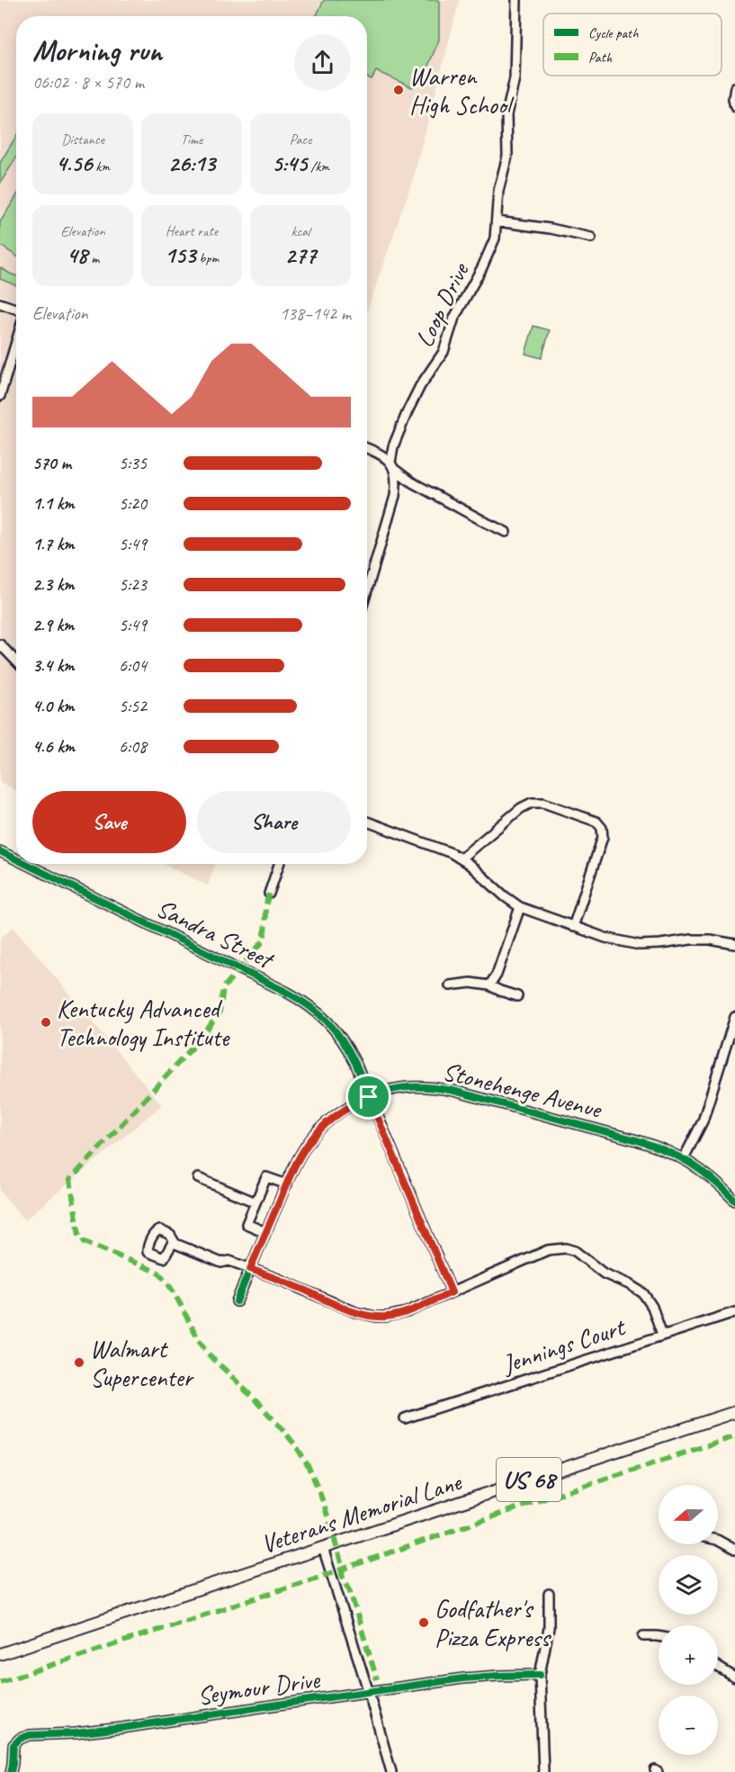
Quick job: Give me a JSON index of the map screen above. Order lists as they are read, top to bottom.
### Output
{
  "streets": {
    "main road": ["US 68", "Veterans Memorial Lane"],
    "street": [
      "Loop Drive",
      "Sandra Street",
      "Stonehenge Avenue",
      "Jennings Court",
      "Seymour Drive"
    ]
  },
  "crossings": [
    ["Sandra Street", "Stonehenge Avenue"]
  ],
  "places": [
    "Warren High School",
    "Kentucky Advanced Technology Institute",
    "Walmart Supercenter",
    "Godfather's Pizza Express"
  ],
  "legend": ["Cycle path", "Path"],
  "north": "left",
  "page": {
    "heading": ["Morning run", "06:02 · 8 × 570 m"],
    "stats": [
      ["Distance", "4.56 km"],
      ["Time", "26:13"],
      ["Pace", "5:45 /km"],
      ["Elevation", "48 m"],
      ["Heart rate", "153 bpm"],
      ["kcal", "277"]
    ],
    "chart": ["Elevation", "138–142 m"],
    "list": [
      {
        "name": "570 m",
        "note": "5:35"
      },
      {
        "name": "1.1 km",
        "note": "5:20"
      },
      {
        "name": "1.7 km",
        "note": "5:49"
      },
      {
        "name": "2.3 km",
        "note": "5:23"
      },
      {
        "name": "2.9 km",
        "note": "5:49"
      },
      {
        "name": "3.4 km",
        "note": "6:04"
      },
      {
        "name": "4.0 km",
        "note": "5:52"
      },
      {
        "name": "4.6 km",
        "note": "6:08"
      }
    ],
    "buttons": ["Save", "Share"],
    "map_buttons": ["+", "−"]
  }
}
